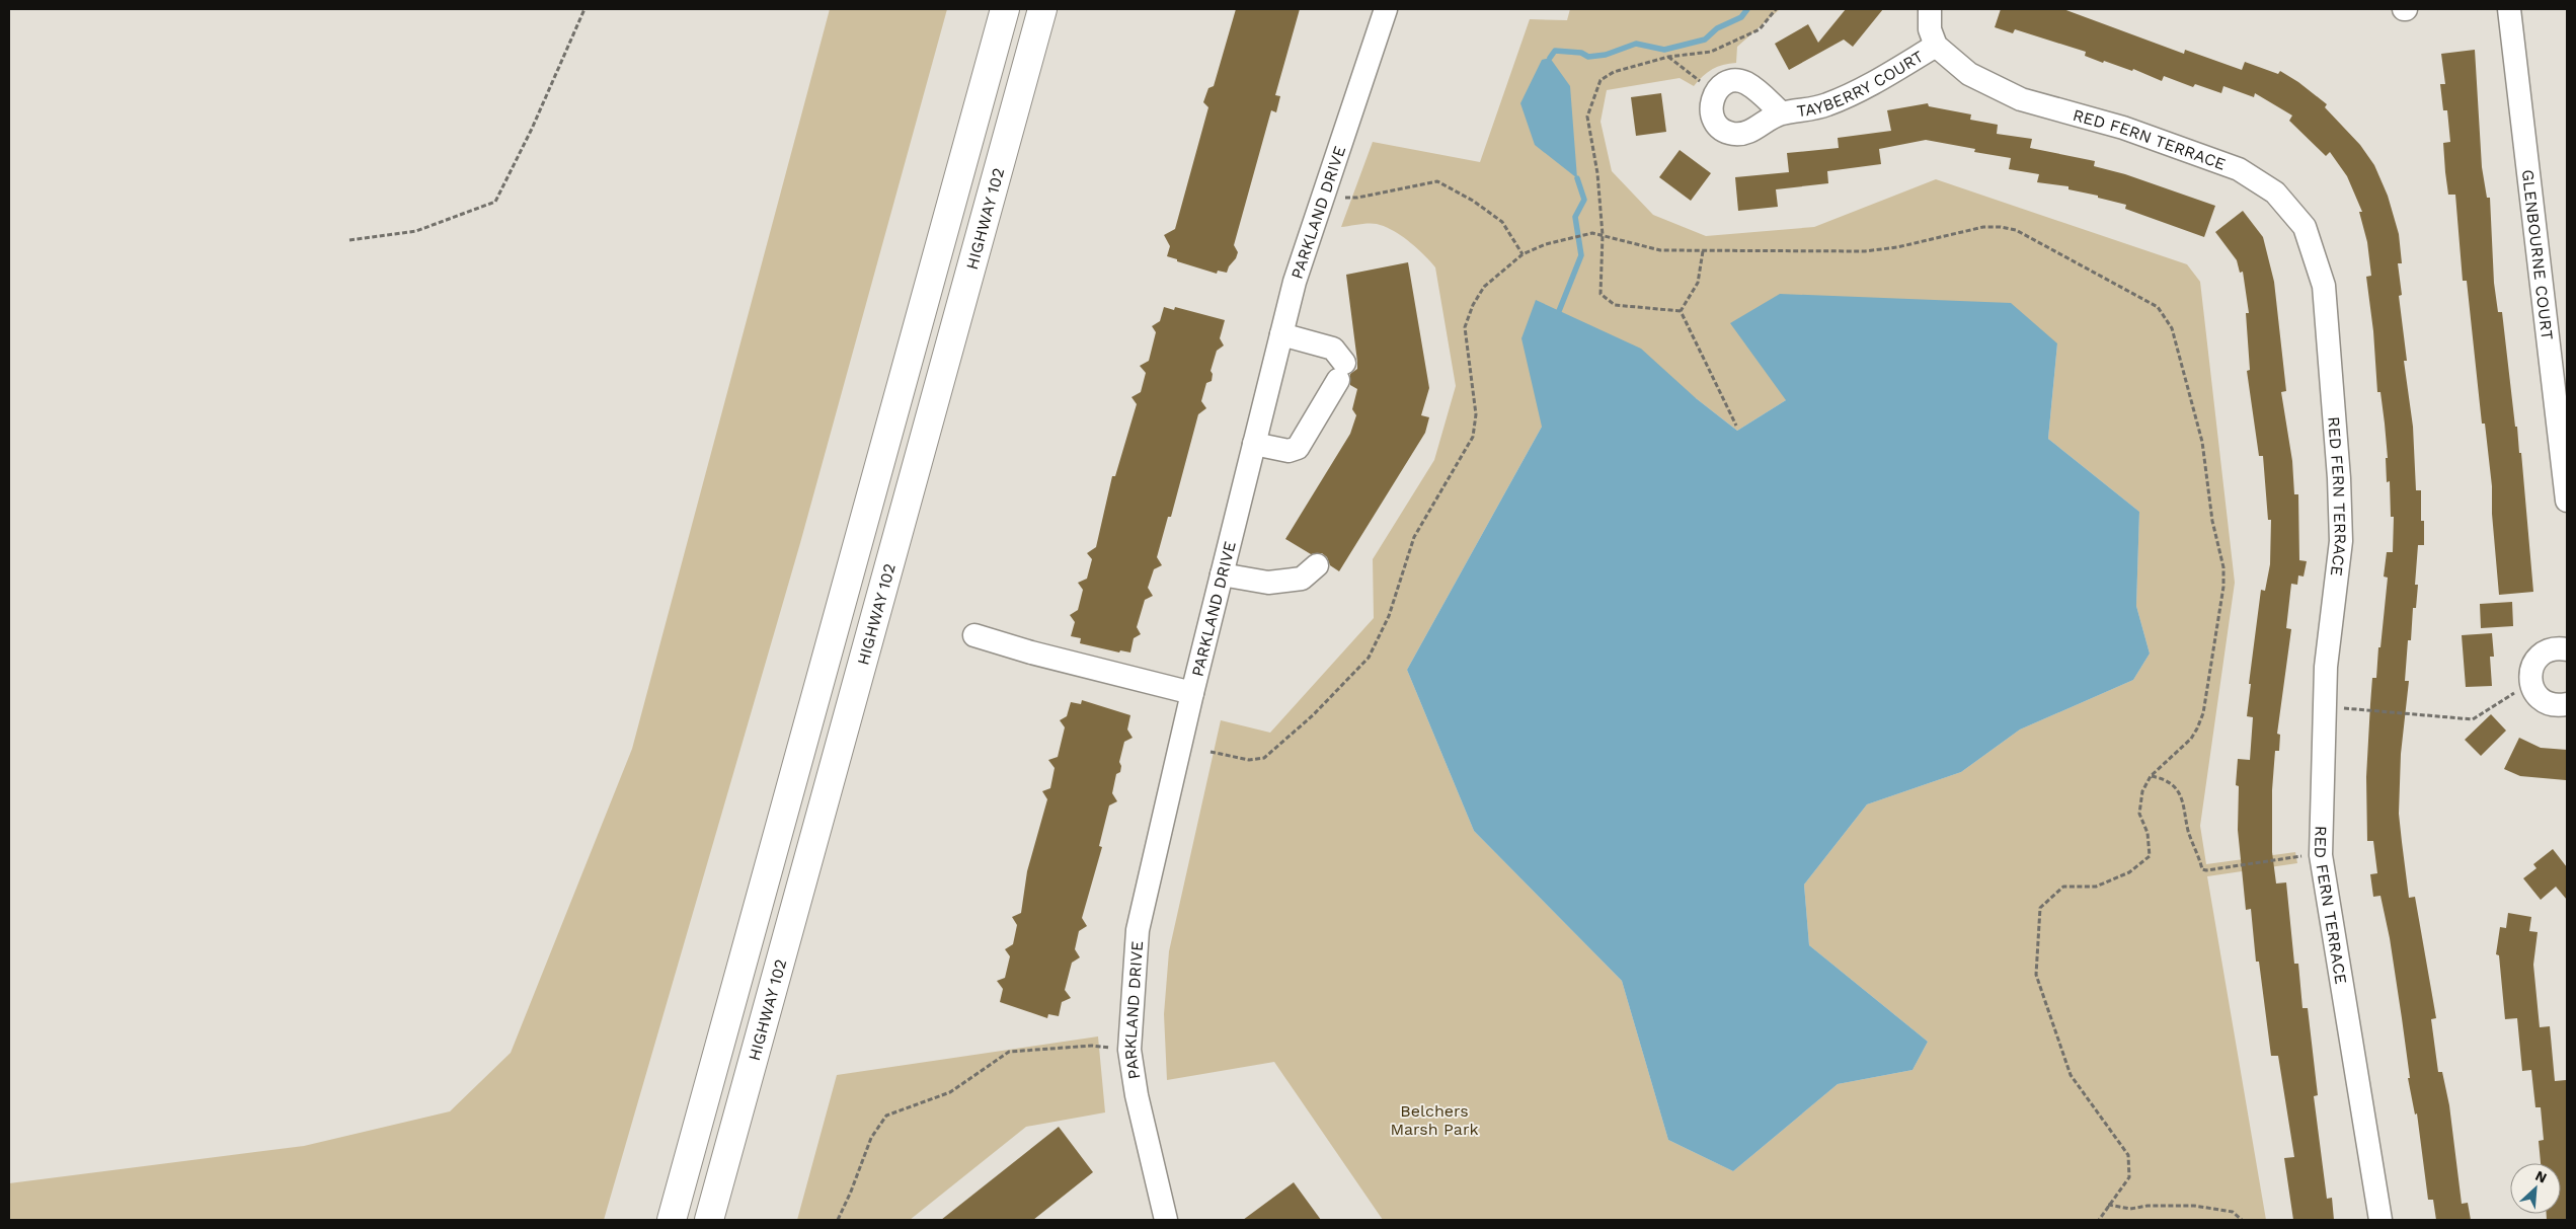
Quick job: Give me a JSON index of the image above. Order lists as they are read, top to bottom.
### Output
{
  "streets": {
    "highway": ["HIGHWAY 102"],
    "street": [
      "TAYBERRY COURT",
      "RED FERN TERRACE",
      "PARKLAND DRIVE",
      "GLENBOURNE COURT"
    ]
  },
  "crossings": [
    ["TAYBERRY COURT", "RED FERN TERRACE"]
  ],
  "parks": ["Belchers Marsh Park"],
  "north": "top right"
}
